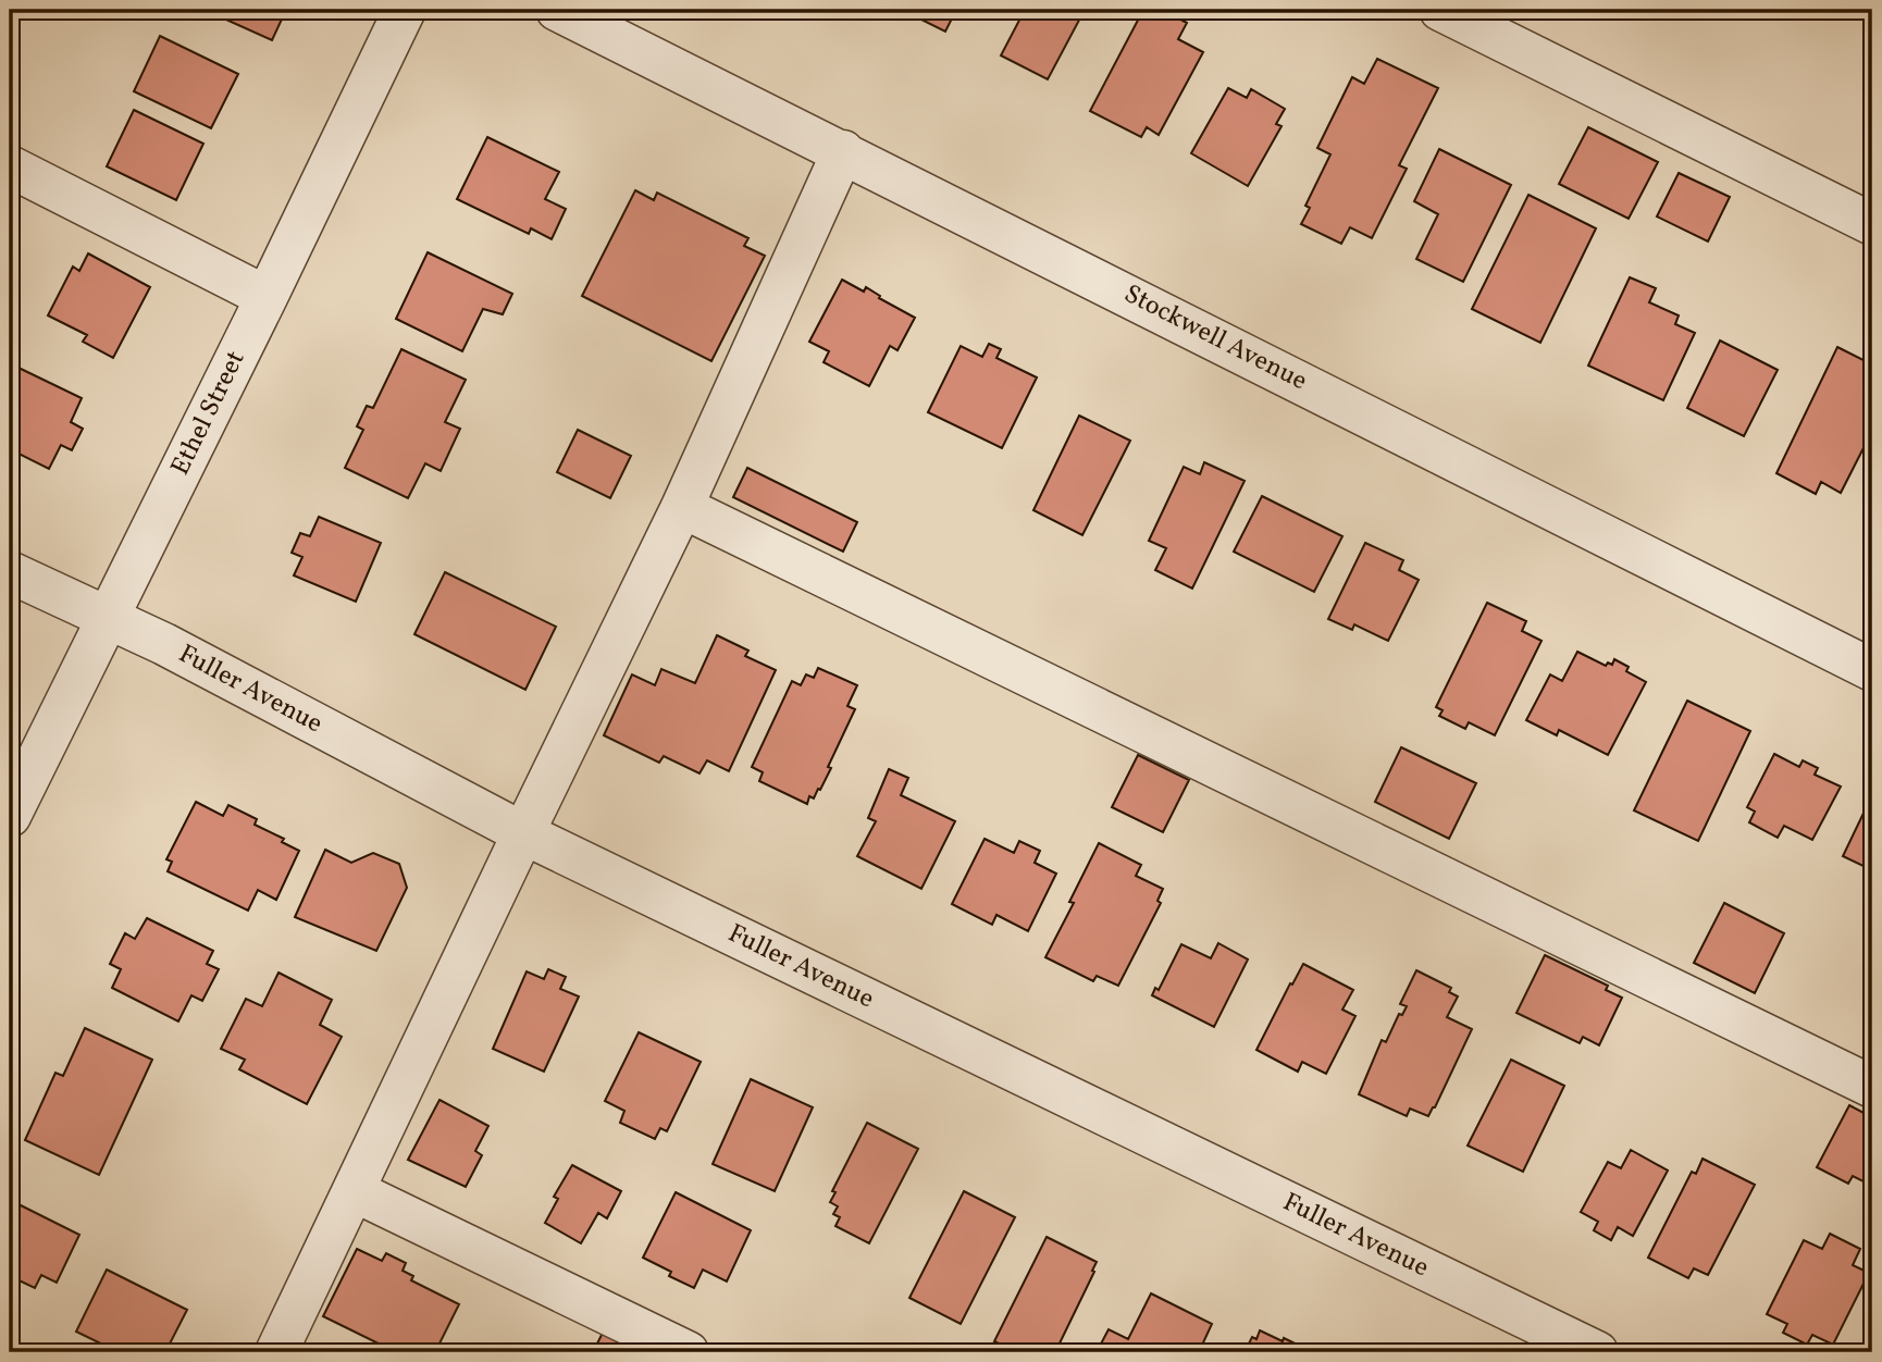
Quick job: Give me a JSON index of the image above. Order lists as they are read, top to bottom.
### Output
{
  "streets": {
    "street": ["Stockwell Avenue", "Ethel Street", "Fuller Avenue"]
  },
  "crossings": [
    ["Ethel Street", "Fuller Avenue"]
  ]
}
